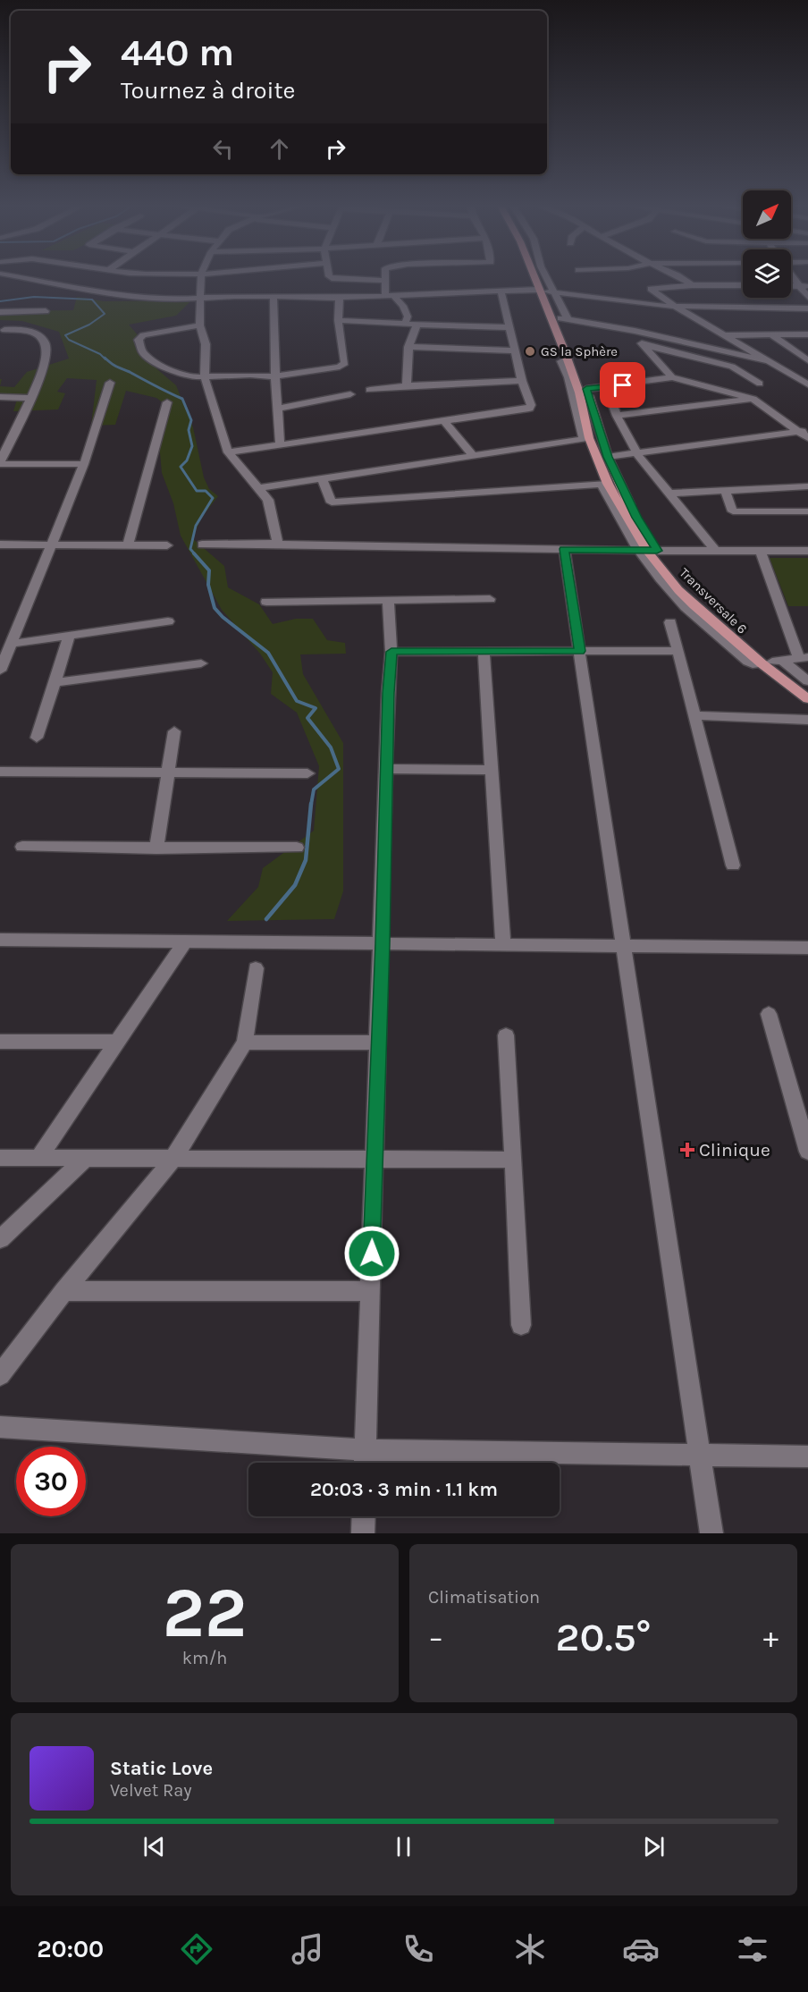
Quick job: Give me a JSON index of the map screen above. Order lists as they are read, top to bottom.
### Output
{
  "streets": {
    "main road": ["Transversale 6"]
  },
  "places": {
    "other": ["GS la Sphère"],
    "health": ["Clinique"]
  },
  "north": "top right",
  "page": {
    "turn": ["440 m", "Tournez à droite"],
    "limit": "30",
    "trip": "20:03 · 3 min · 1.1 km",
    "tile": [
      ["22", "km/h"],
      "Climatisation"
    ],
    "heat": ["−", "20.5°", "+"],
    "song": ["Static Love", "Velvet Ray"],
    "tabs": "20:00"
  }
}
